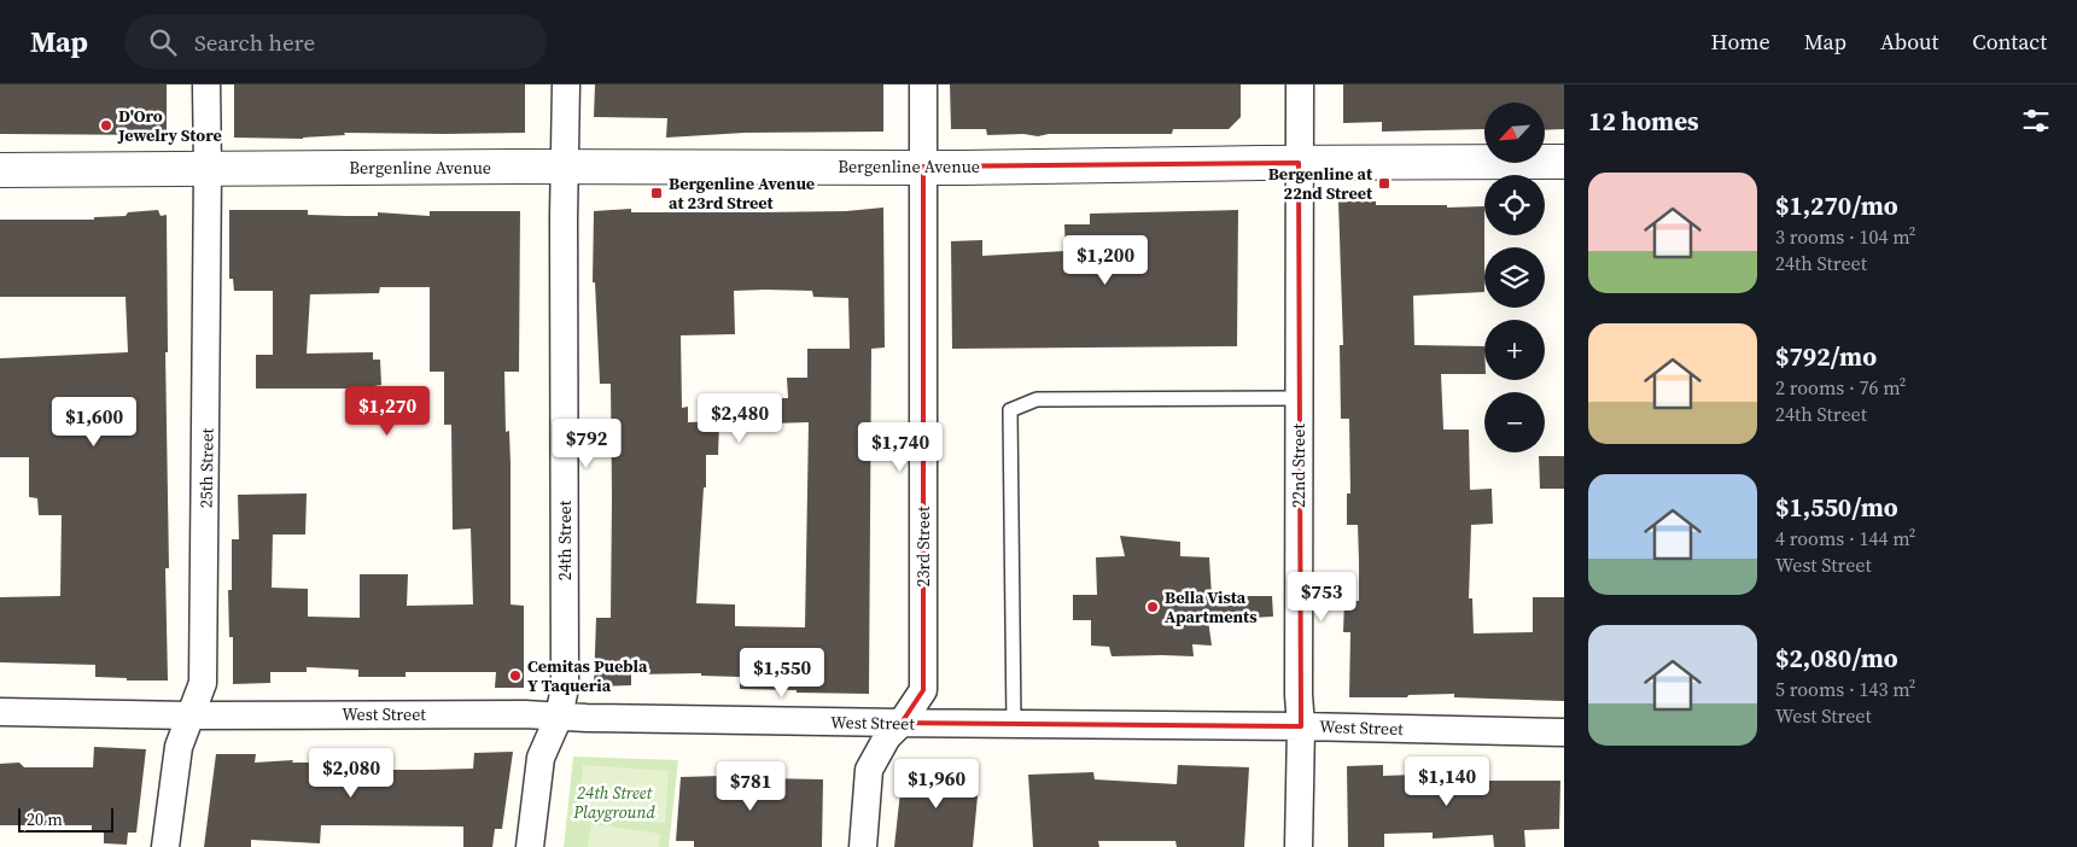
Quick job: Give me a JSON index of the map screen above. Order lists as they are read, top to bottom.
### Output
{
  "streets": {
    "street": [
      "Bergenline Avenue",
      "22nd Street",
      "25th Street",
      "24th Street",
      "23rd Street",
      "West Street"
    ]
  },
  "crossings": [
    ["Bergenline Avenue", "22nd Street"],
    ["Bergenline Avenue", "25th Street"],
    ["Bergenline Avenue", "24th Street"],
    ["Bergenline Avenue", "23rd Street"],
    ["22nd Street", "West Street"],
    ["25th Street", "West Street"],
    ["24th Street", "West Street"],
    ["23rd Street", "West Street"]
  ],
  "parks": ["24th Street Playground"],
  "places": {
    "other": ["D'Oro Jewelry Store", "Bella Vista Apartments", "Cemitas Puebla Y Taqueria"],
    "transit": ["Bergenline at 22nd Street", "Bergenline Avenue at 23rd Street"]
  },
  "scale_bar": "20 m",
  "north": "bottom left",
  "page": {
    "header": "Map",
    "search": "Search here",
    "nav": [
      "Home",
      "Map",
      "About",
      "Contact"
    ],
    "heading": "12 homes",
    "map_buttons": ["+", "−"],
    "list": [
      {
        "name": "$1,270/mo",
        "note": "3 rooms · 104 m² · 24th Street"
      },
      {
        "name": "$792/mo",
        "note": "2 rooms · 76 m² · 24th Street"
      },
      {
        "name": "$1,550/mo",
        "note": "4 rooms · 144 m² · West Street"
      },
      {
        "name": "$2,080/mo",
        "note": "5 rooms · 143 m² · West Street"
      }
    ],
    "price": [
      "$1,200",
      "$1,270",
      "$2,480",
      "$1,600",
      "$792",
      "$1,740",
      "$753",
      "$1,550",
      "$2,080",
      "$1,140",
      "$1,960",
      "$781"
    ],
    "scale": "20 m"
  }
}
